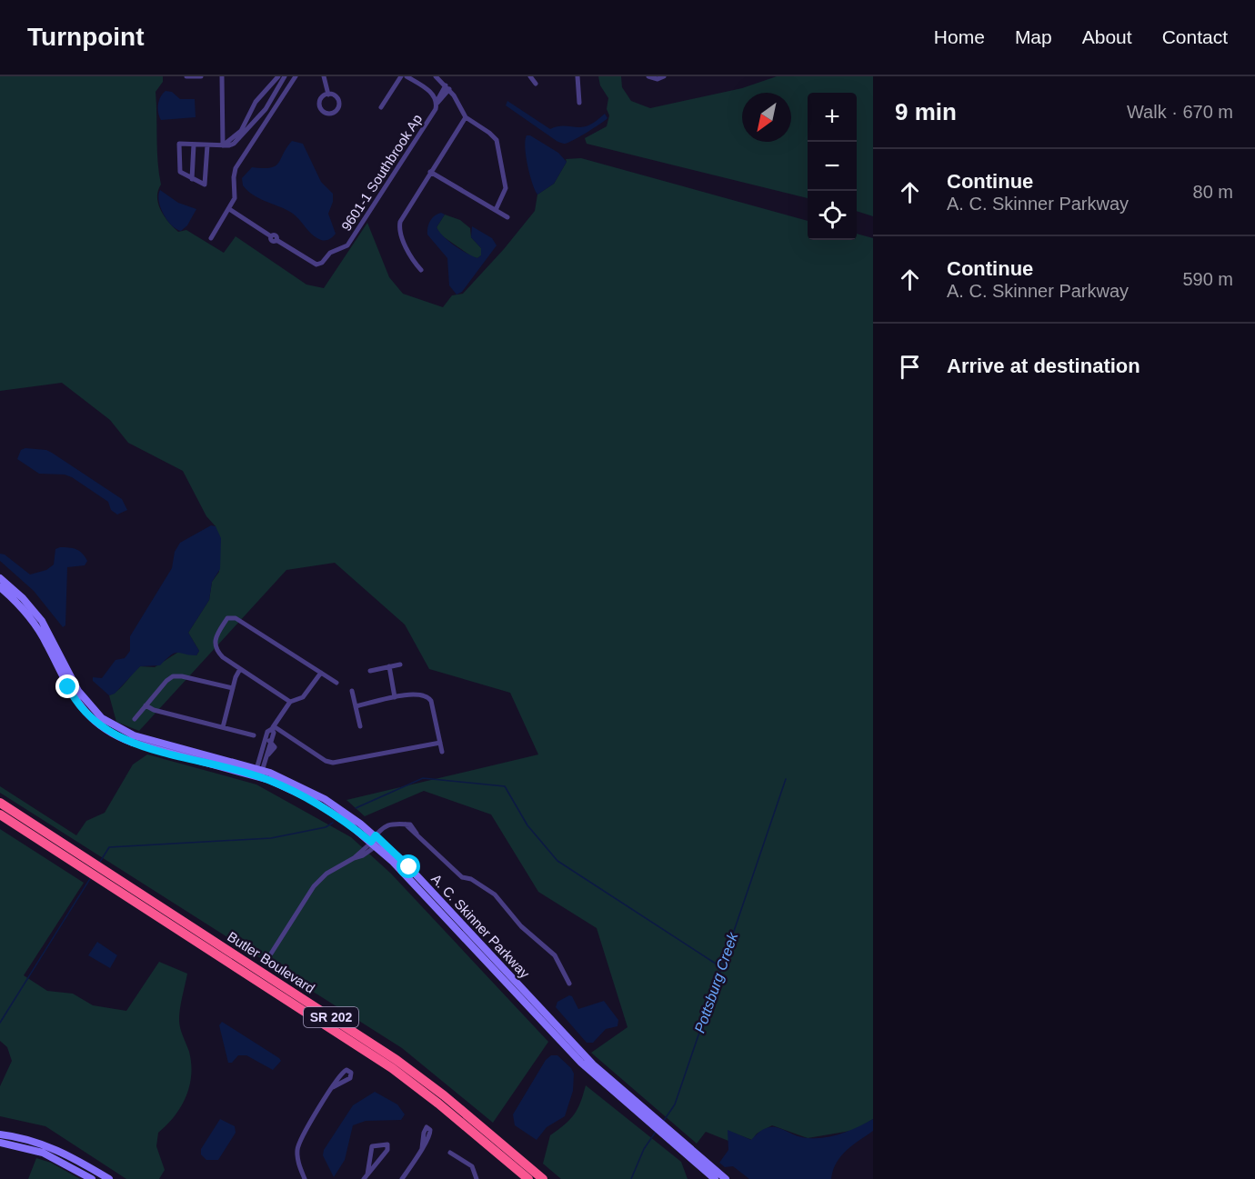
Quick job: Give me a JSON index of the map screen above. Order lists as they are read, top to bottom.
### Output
{
  "streets": {
    "highway": ["Butler Boulevard", "SR 202"],
    "main road": ["A. C. Skinner Parkway"],
    "street": ["9601-1 Southbrook Ap"]
  },
  "water": ["Pottsburg Creek"],
  "north": "bottom left",
  "page": {
    "header": "Turnpoint",
    "nav": [
      "Home",
      "Map",
      "About",
      "Contact"
    ],
    "heading": ["9 min", "Walk · 670 m"],
    "map_buttons": ["+", "−"],
    "list": [
      ["Continue", "A. C. Skinner Parkway", "80 m"],
      ["Continue", "A. C. Skinner Parkway", "590 m"],
      "Arrive at destination"
    ]
  }
}
